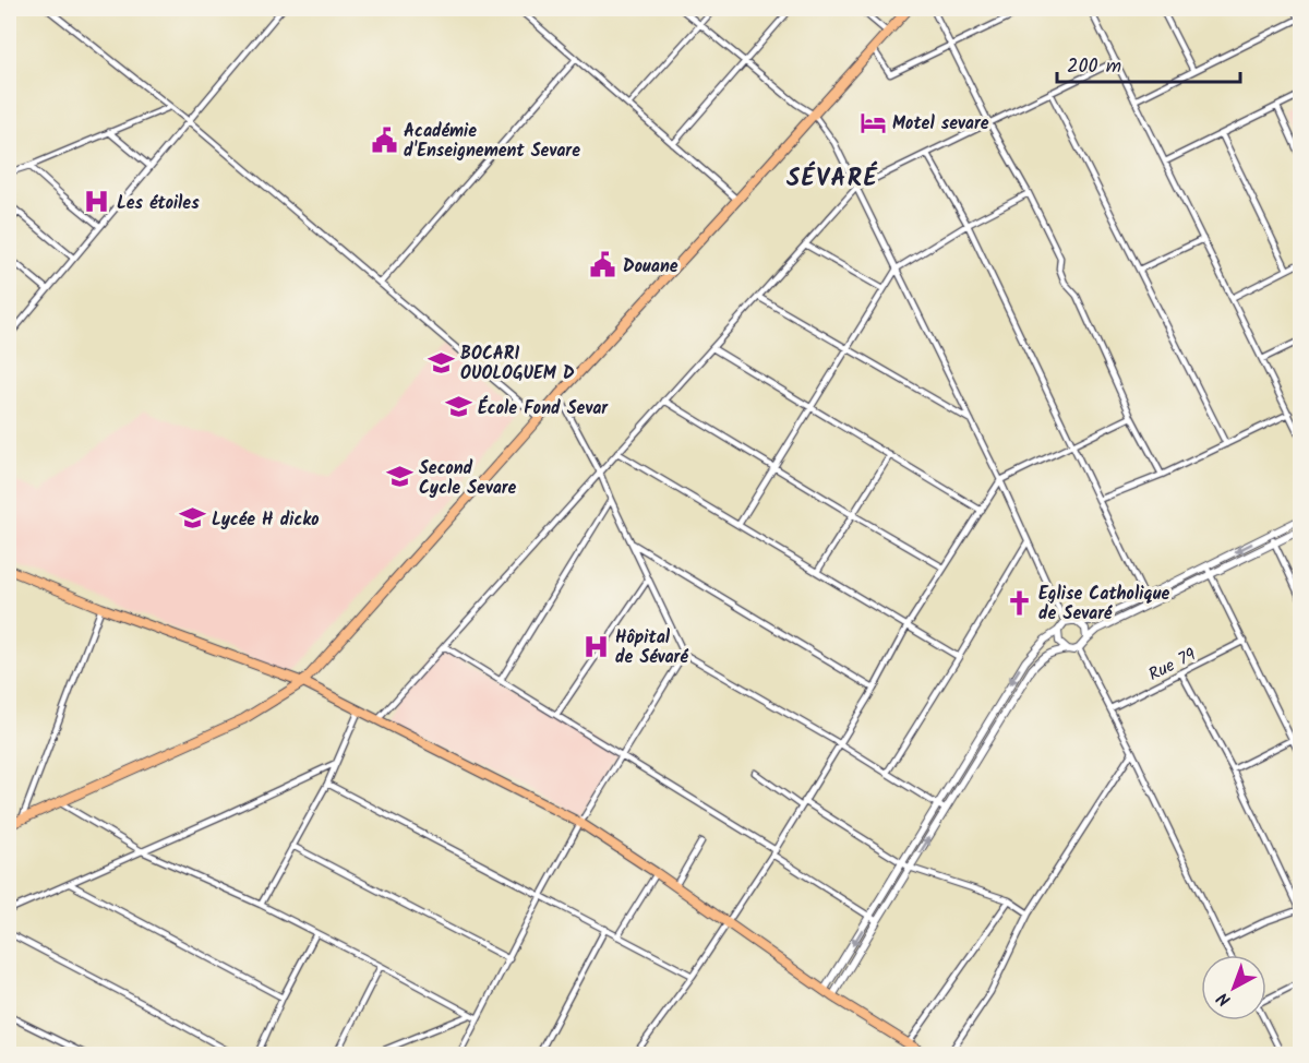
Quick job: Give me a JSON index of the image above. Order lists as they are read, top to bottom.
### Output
{
  "streets": {
    "street": ["Rue 79"]
  },
  "districts": ["SÉVARÉ"],
  "places": {
    "hotel": ["Motel sevare"],
    "public building": ["Académie d'Enseignement Sevare", "Douane"],
    "hospital": ["Les étoiles", "Hôpital de Sévaré"],
    "school or university": [
      "BOCARI OUOLOGUEM D",
      "École Fond Sevar",
      "Second Cycle Sevare",
      "Lycée H dicko"
    ],
    "church": ["Eglise Catholique de Sevaré"]
  },
  "scale_bar": "200 m",
  "north": "bottom left"
}
